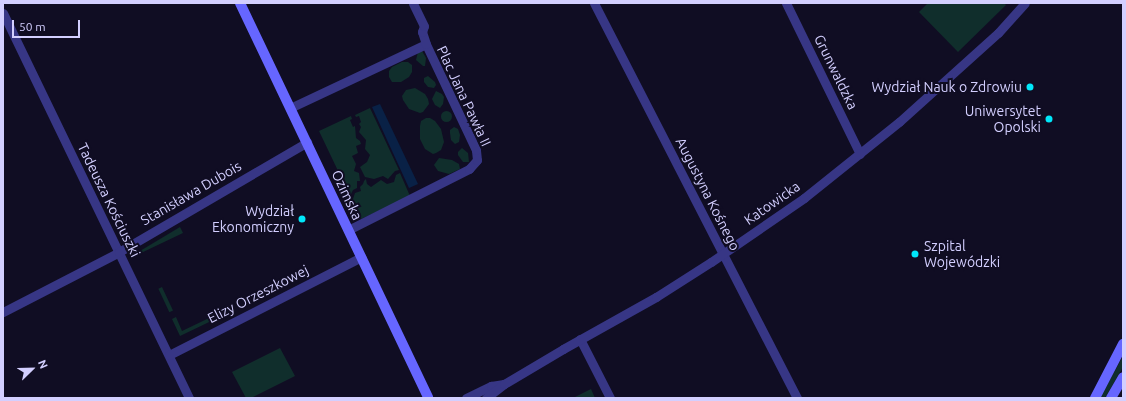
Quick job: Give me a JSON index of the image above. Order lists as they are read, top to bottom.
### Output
{
  "streets": {
    "main road": ["Ozimska"],
    "street": [
      "Grunwaldzka",
      "Plac Jana Pawła II",
      "Stanisława Dubois",
      "Augustyna Kośnego",
      "Tadeusza Kościuszki",
      "Katowicka",
      "Elizy Orzeszkowej"
    ]
  },
  "crossings": [
    ["Grunwaldzka", "Katowicka"],
    ["Plac Jana Pawła II", "Ozimska"],
    ["Stanisława Dubois", "Ozimska"],
    ["Stanisława Dubois", "Tadeusza Kościuszki"],
    ["Augustyna Kośnego", "Katowicka"],
    ["Ozimska", "Elizy Orzeszkowej"],
    ["Tadeusza Kościuszki", "Elizy Orzeszkowej"]
  ],
  "places": [
    "Wydział Nauk o Zdrowiu",
    "Uniwersytet Opolski",
    "Wydział Ekonomiczny",
    "Szpital Wojewódzki"
  ],
  "scale_bar": "50 m",
  "north": "top right"
}
